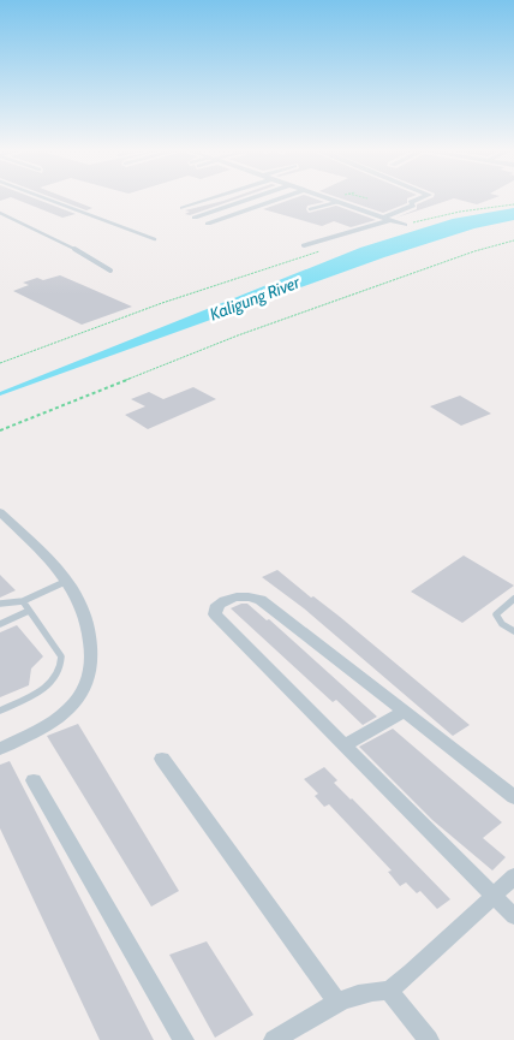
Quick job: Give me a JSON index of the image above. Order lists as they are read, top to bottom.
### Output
{
  "water": ["Kaligung River"]
}
